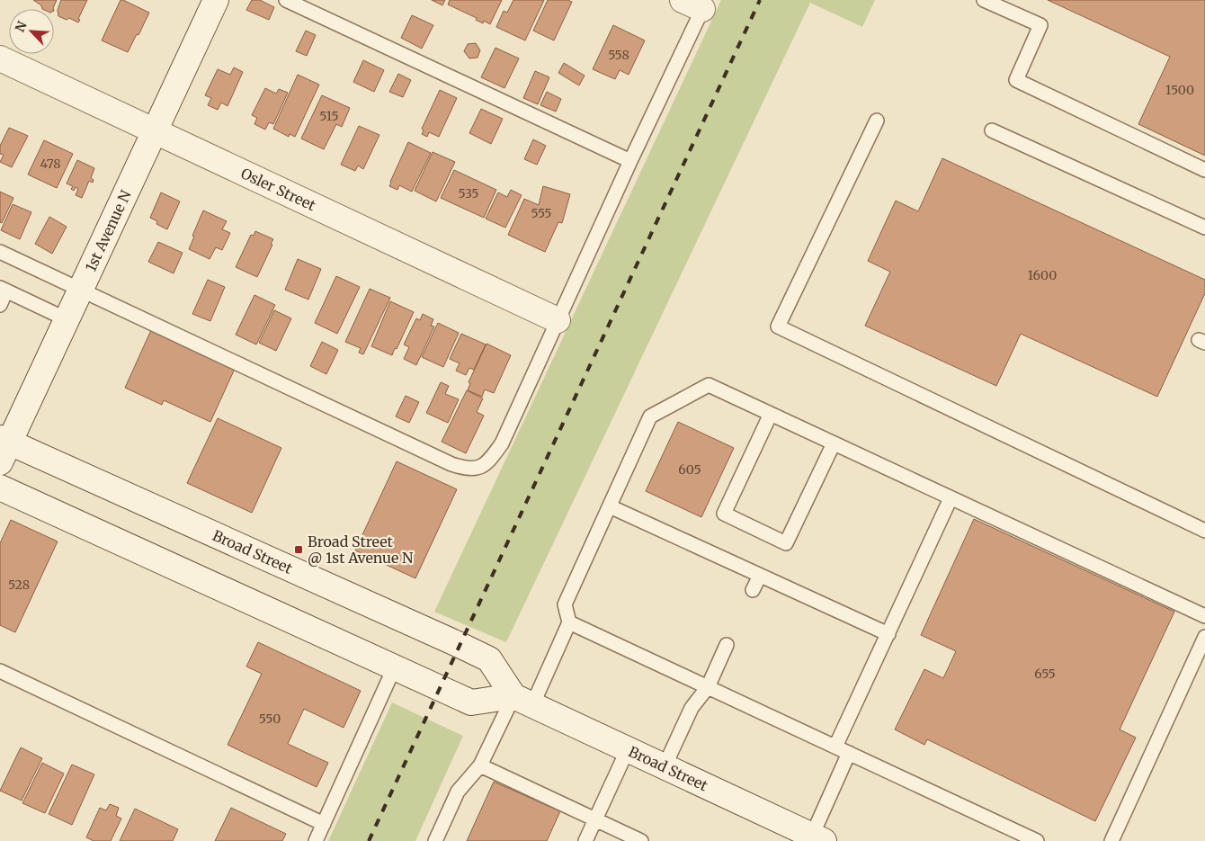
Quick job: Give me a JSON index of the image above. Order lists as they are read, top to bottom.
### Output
{
  "streets": {
    "main road": ["Osler Street", "1st Avenue N", "Broad Street"]
  },
  "crossings": [
    ["Osler Street", "1st Avenue N"],
    ["1st Avenue N", "Broad Street"]
  ],
  "places": {
    "transit": ["Broad Street @ 1st Avenue N"]
  },
  "house_numbers": [
    "558",
    "1500",
    "515",
    "478",
    "535",
    "555",
    "1600",
    "605",
    "528",
    "655",
    "550"
  ],
  "north": "top left"
}
